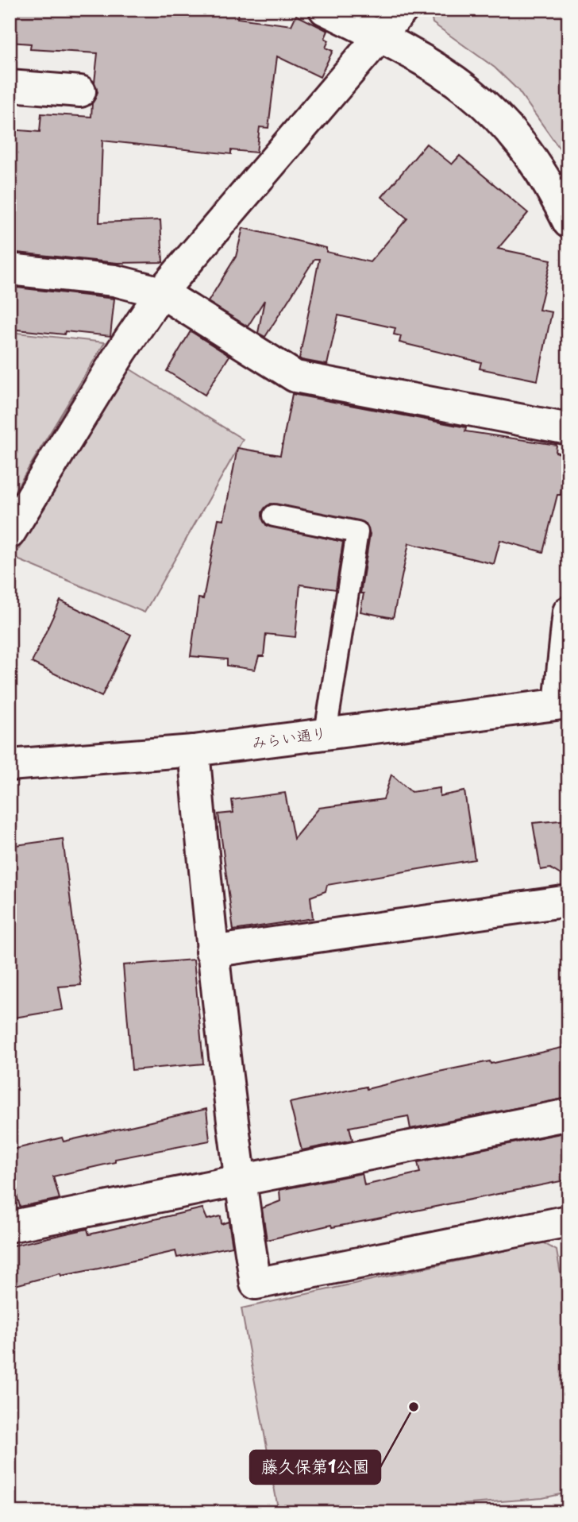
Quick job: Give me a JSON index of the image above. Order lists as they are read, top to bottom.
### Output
{
  "streets": {
    "street": ["みらい通り"]
  },
  "places": ["藤久保第1公園"]
}
